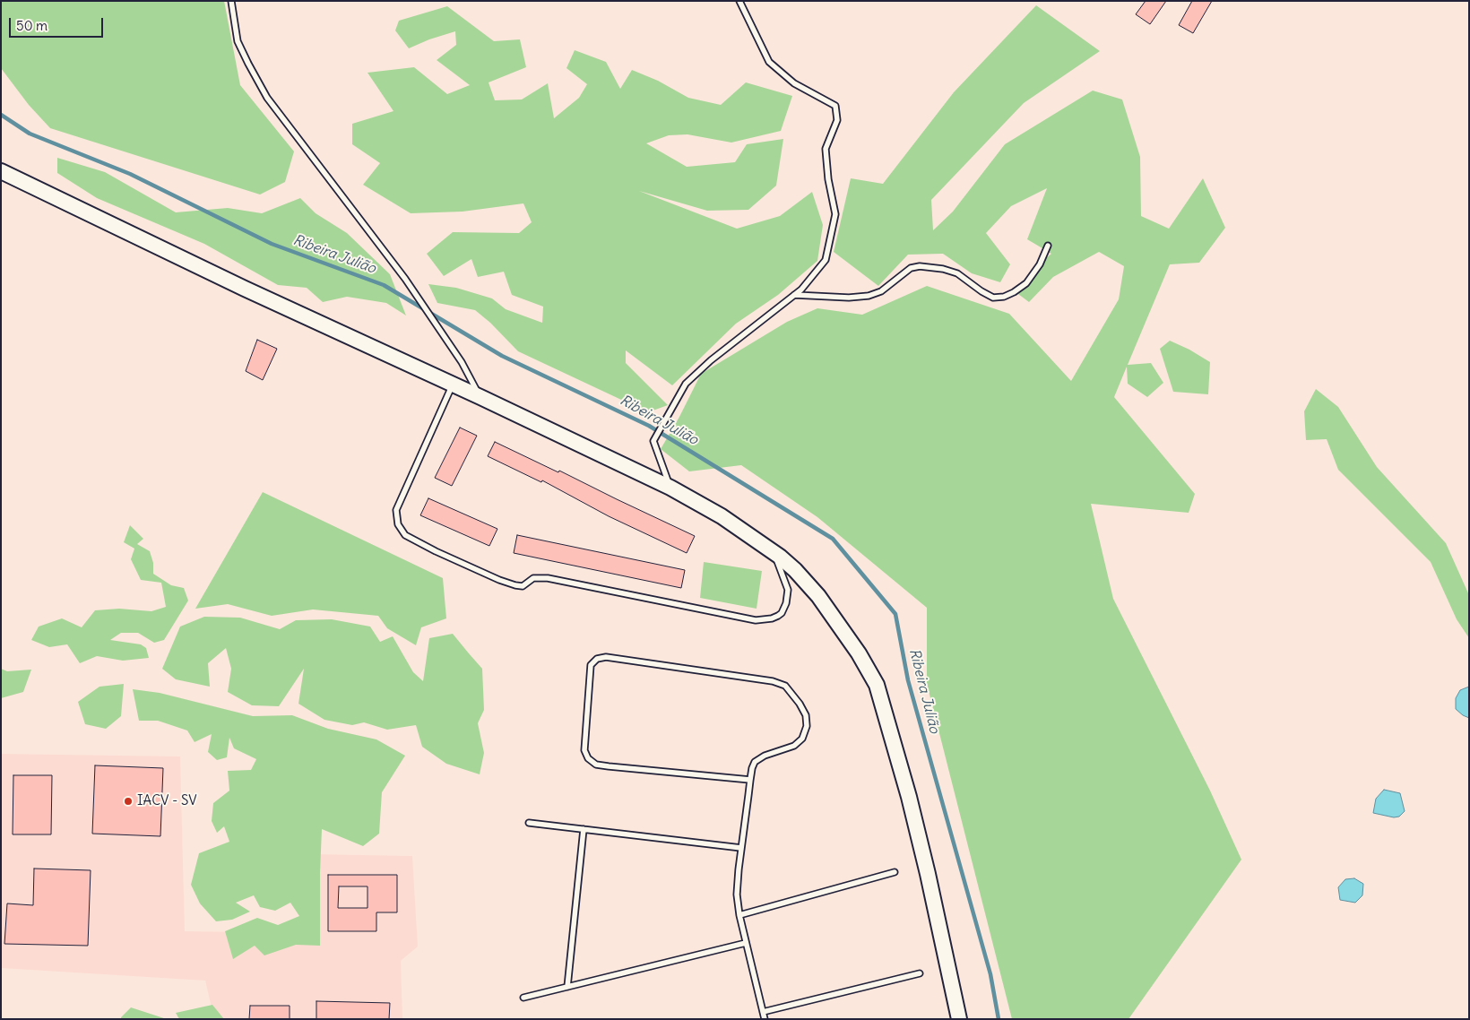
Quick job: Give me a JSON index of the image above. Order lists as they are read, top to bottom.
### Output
{
  "water": ["Ribeira Julião"],
  "places": ["IACV - SV"],
  "scale_bar": "50 m"
}
